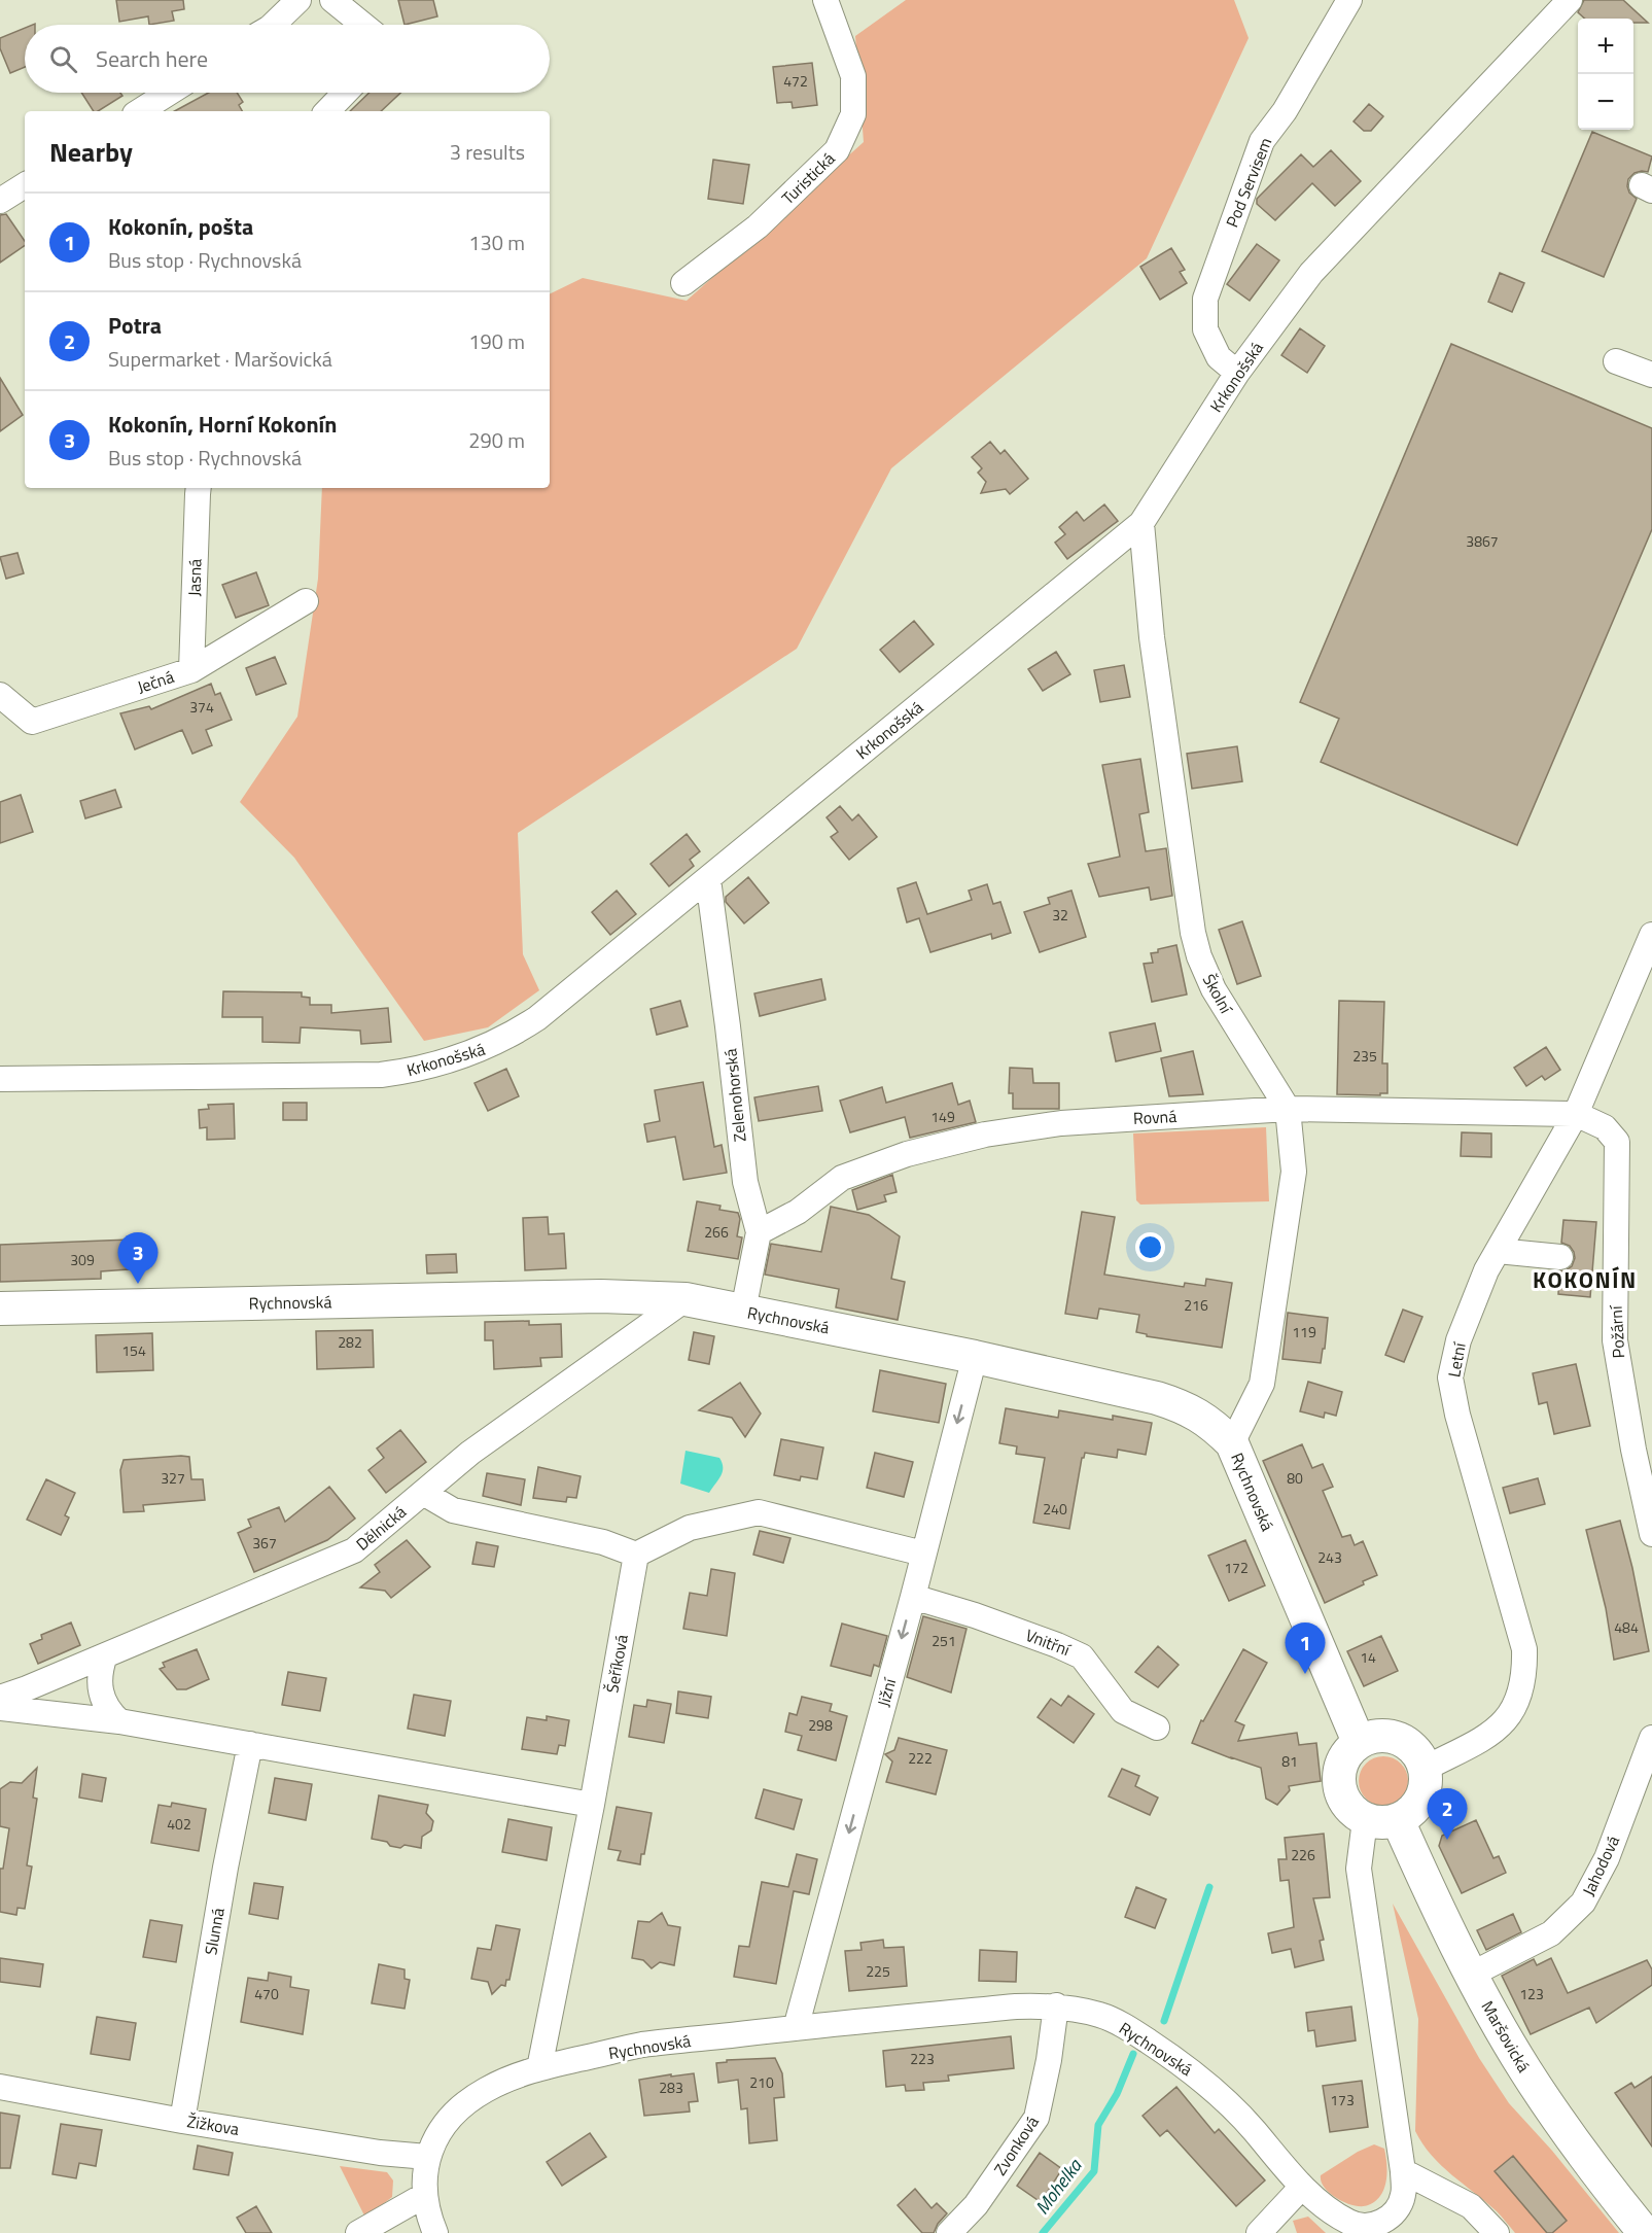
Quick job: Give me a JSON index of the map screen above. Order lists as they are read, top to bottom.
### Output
{
  "streets": {
    "main road": ["Rychnovská", "Maršovická"],
    "street": [
      "Turistická",
      "Pod Servisem",
      "Krkonošská",
      "Jasná",
      "Ječná",
      "Školní",
      "Zelenohorská",
      "Rovná",
      "Požární",
      "Letní",
      "Dělnická",
      "Vnitřní",
      "Šeříková",
      "Jižní",
      "Jahodová",
      "Slunná",
      "Žižkova",
      "Zvonková"
    ]
  },
  "crossings": [
    ["Pod Servisem", "Krkonošská"],
    ["Krkonošská", "Školní"],
    ["Krkonošská", "Zelenohorská"],
    ["Jasná", "Ječná"],
    ["Školní", "Rovná"],
    ["Školní", "Rychnovská"],
    ["Zelenohorská", "Rovná"],
    ["Zelenohorská", "Rychnovská"],
    ["Rovná", "Požární"],
    ["Rovná", "Letní"],
    ["Rychnovská", "Letní"],
    ["Rychnovská", "Dělnická"],
    ["Rychnovská", "Šeříková"],
    ["Rychnovská", "Jižní"],
    ["Rychnovská", "Maršovická"],
    ["Rychnovská", "Žižkova"],
    ["Rychnovská", "Zvonková"],
    ["Požární", "Letní"],
    ["Letní", "Maršovická"],
    ["Vnitřní", "Jižní"],
    ["Jahodová", "Maršovická"],
    ["Slunná", "Žižkova"]
  ],
  "one_way": ["Jižní"],
  "districts": ["KOKONÍN"],
  "water": ["Mohelka"],
  "house_numbers": [
    "472",
    "3867",
    "374",
    "32",
    "235",
    "149",
    "266",
    "309",
    "216",
    "119",
    "282",
    "154",
    "327",
    "80",
    "240",
    "367",
    "243",
    "172",
    "484",
    "251",
    "14",
    "298",
    "222",
    "81",
    "402",
    "226",
    "225",
    "470",
    "123",
    "223",
    "210",
    "283",
    "173"
  ],
  "page": {
    "map_buttons": ["+", "−"],
    "search": "Search here",
    "heading": ["Nearby", "3 results"],
    "list": [
      {
        "mark": "1",
        "name": "Kokonín, pošta",
        "note": "Bus stop · Rychnovská",
        "value": "130 m"
      },
      {
        "mark": "2",
        "name": "Potra",
        "note": "Supermarket · Maršovická",
        "value": "190 m"
      },
      {
        "mark": "3",
        "name": "Kokonín, Horní Kokonín",
        "note": "Bus stop · Rychnovská",
        "value": "290 m"
      }
    ],
    "pins": ["3", "1", "2"]
  }
}
